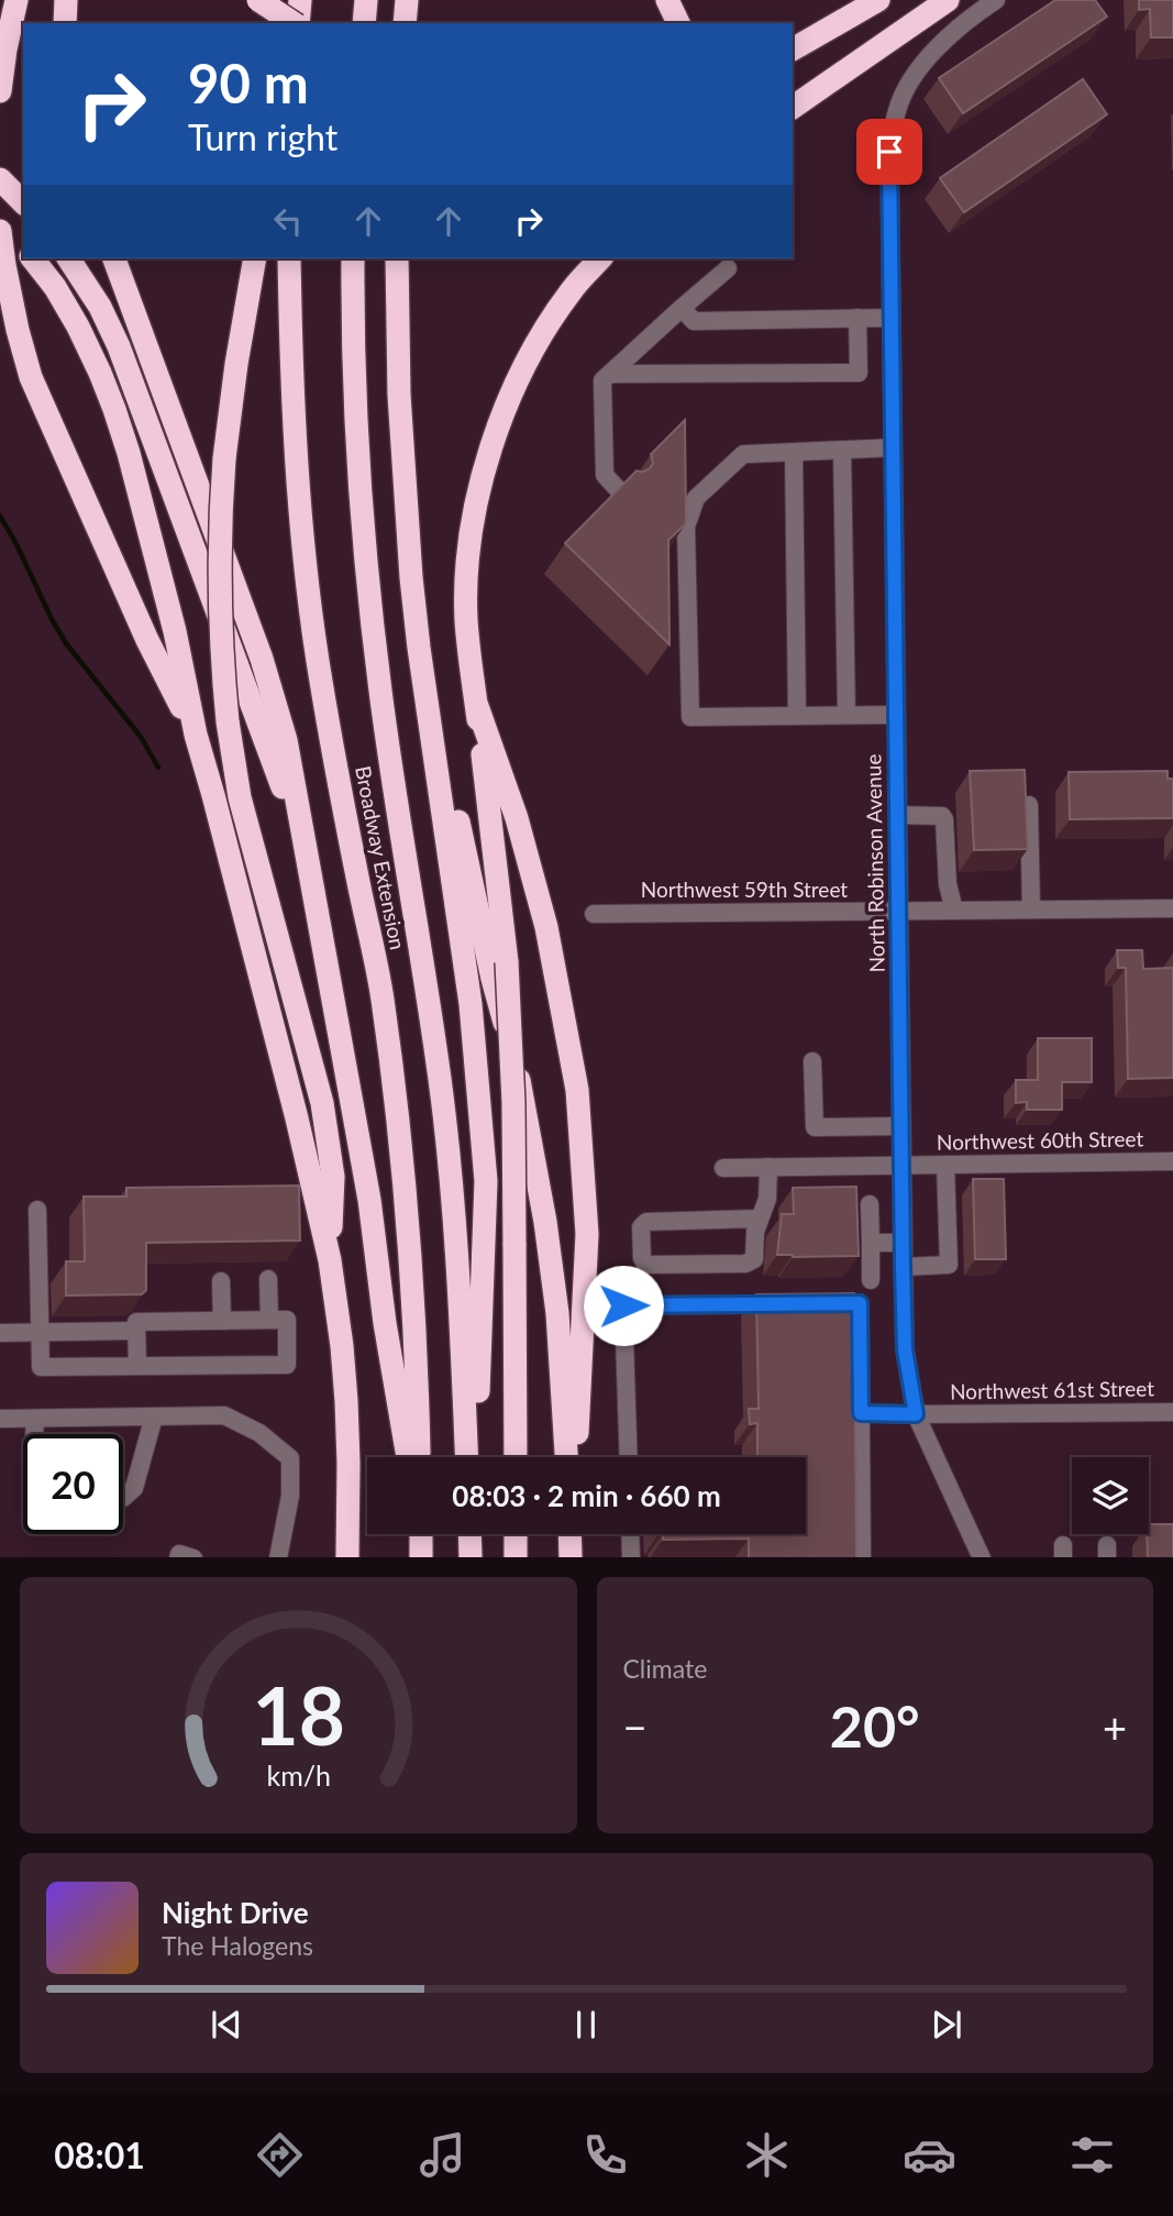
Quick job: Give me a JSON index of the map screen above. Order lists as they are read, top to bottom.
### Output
{
  "streets": {
    "highway": ["Broadway Extension"],
    "street": [
      "North Robinson Avenue",
      "Northwest 59th Street",
      "Northwest 60th Street",
      "Northwest 61st Street"
    ]
  },
  "crossings": [
    ["North Robinson Avenue", "Northwest 59th Street"],
    ["North Robinson Avenue", "Northwest 60th Street"],
    ["North Robinson Avenue", "Northwest 61st Street"]
  ],
  "page": {
    "turn": ["90 m", "Turn right"],
    "limit": "20",
    "trip": "08:03 · 2 min · 660 m",
    "tile": "Climate",
    "heat": ["−", "20°", "+"],
    "song": ["Night Drive", "The Halogens"],
    "tabs": "08:01",
    "gauge": ["18", "km/h"]
  }
}
